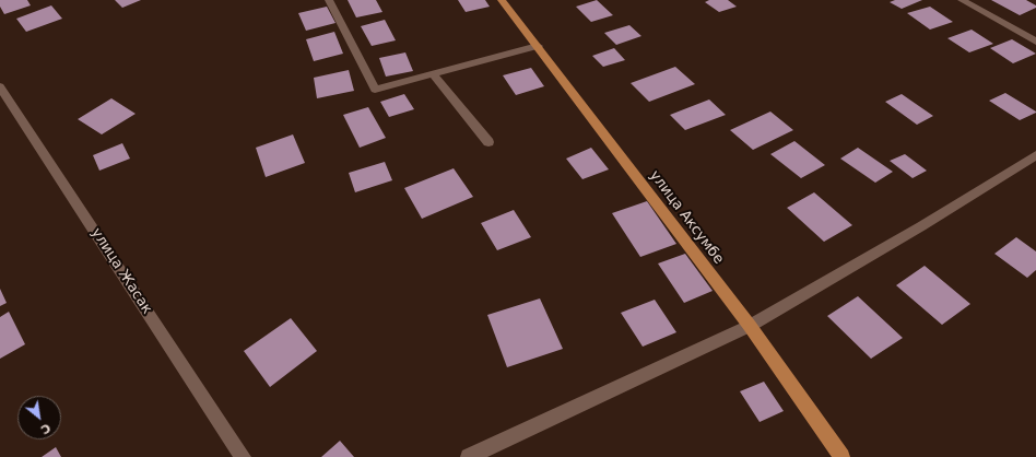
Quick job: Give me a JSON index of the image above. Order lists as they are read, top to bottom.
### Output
{
  "streets": {
    "main road": ["улица Аксумбе"],
    "street": ["улица Жасак"]
  },
  "north": "bottom right"
}
